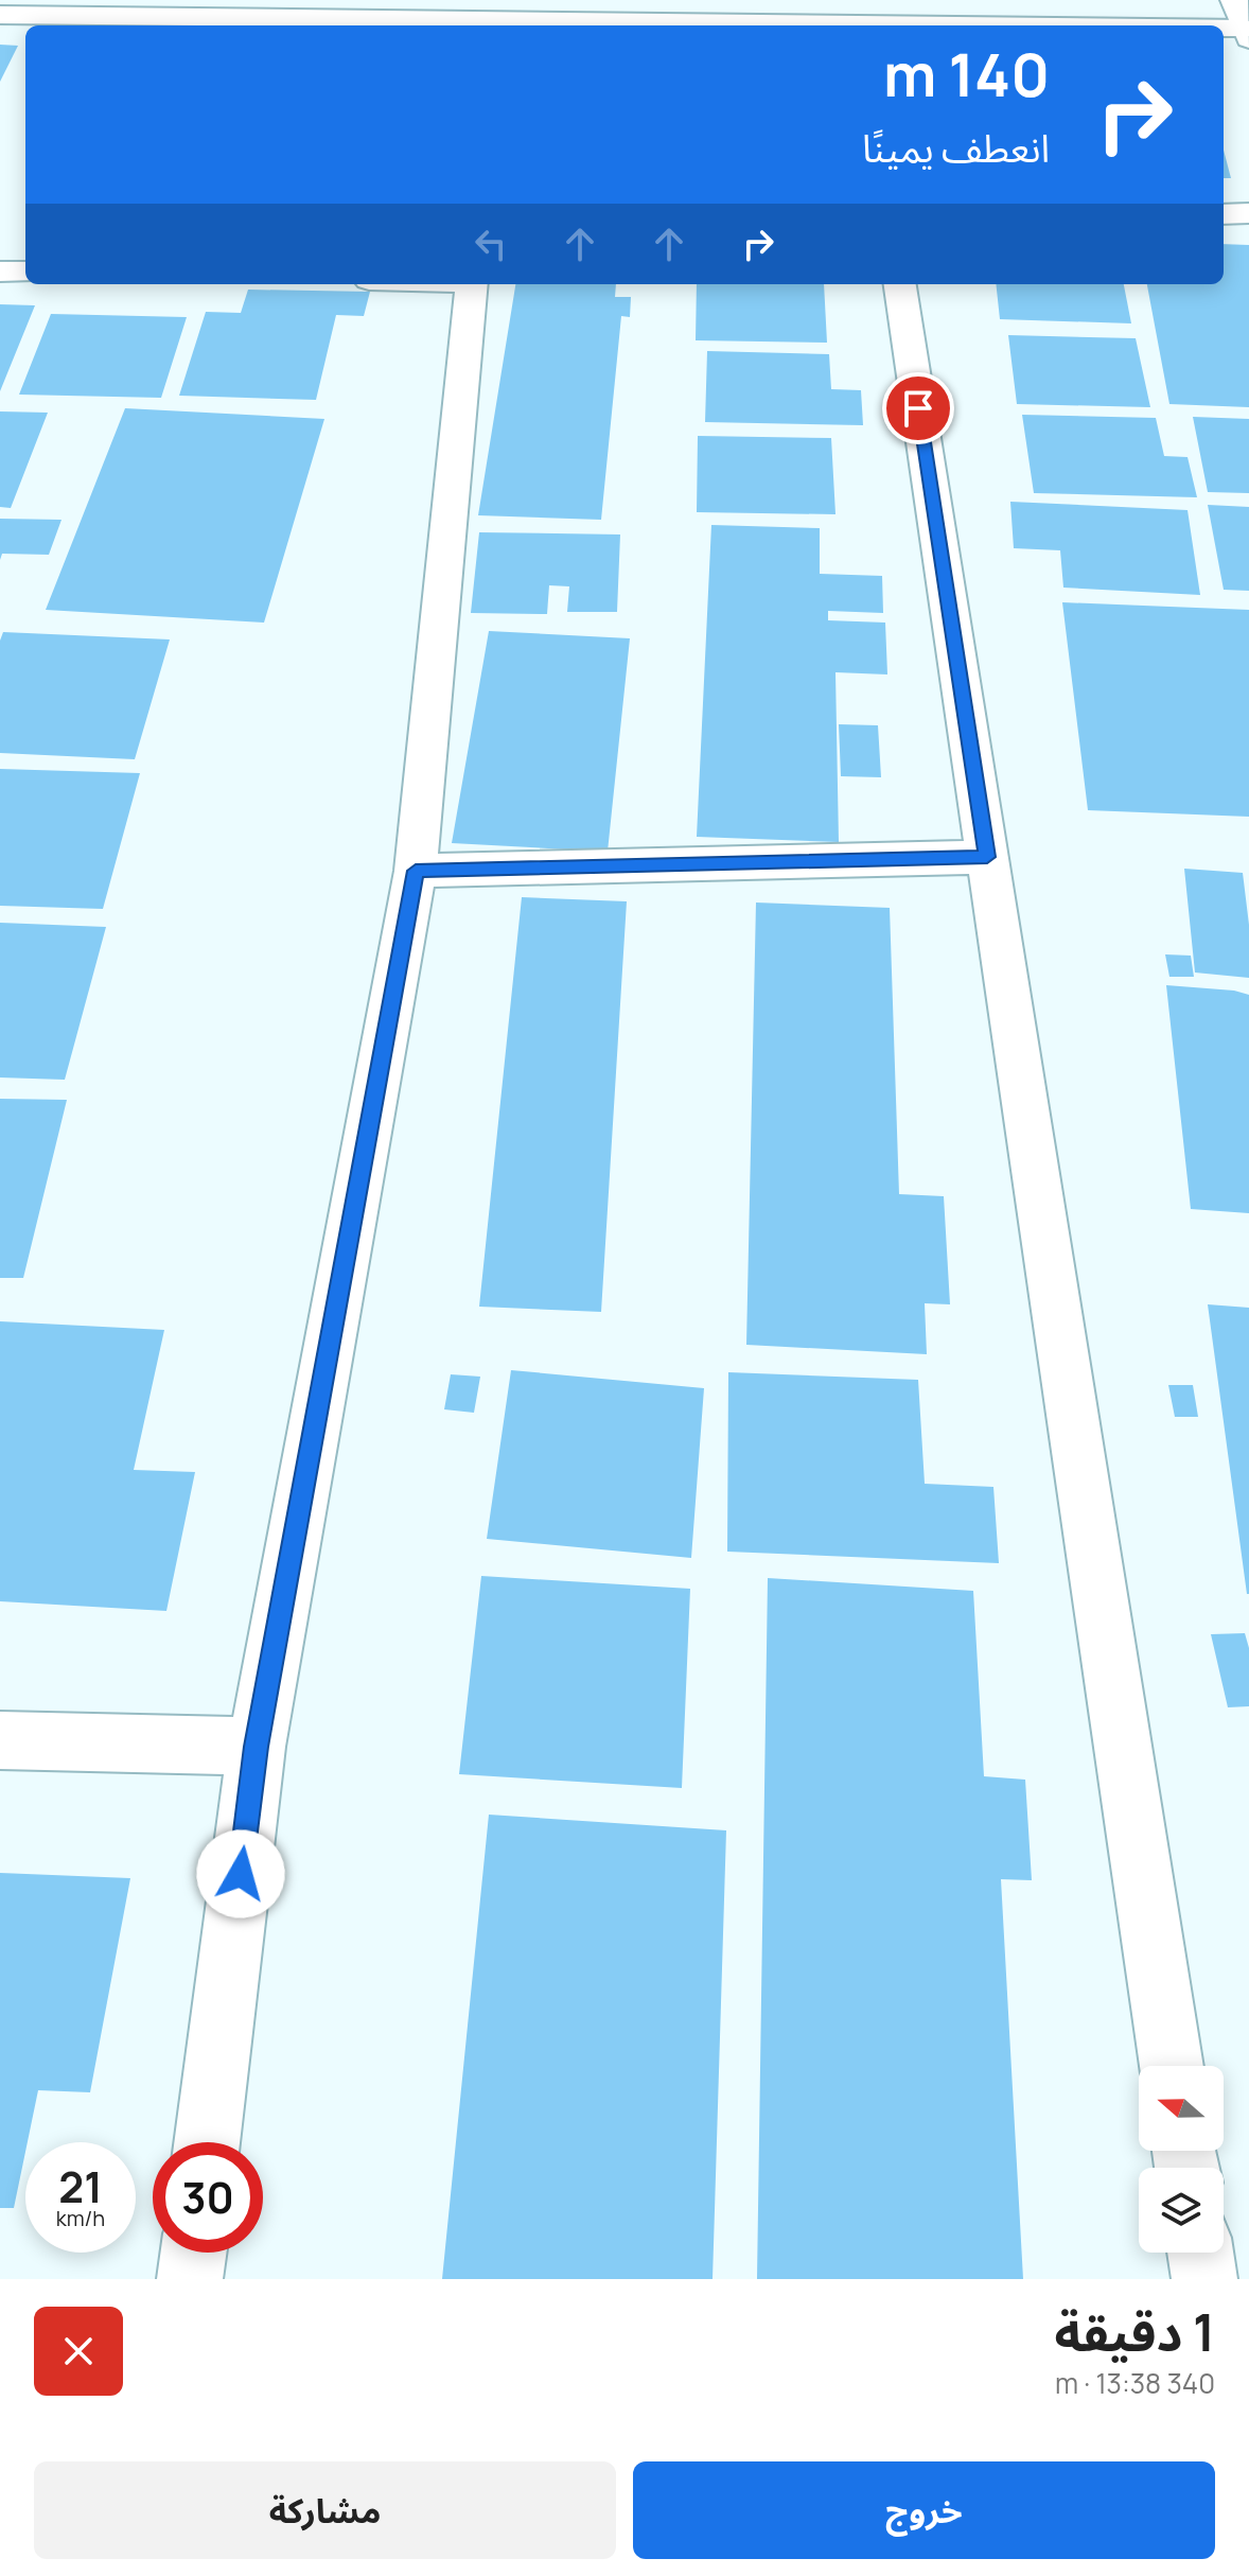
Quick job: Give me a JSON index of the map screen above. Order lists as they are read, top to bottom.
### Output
{
  "north": "left",
  "page": {
    "turn": ["140 m", "انعطف يمينًا"],
    "speed": "21 km/h",
    "limit": "30",
    "heading": ["1 دقيقة", "340 m · 13:38"],
    "buttons": ["خروج", "مشاركة"]
  }
}
